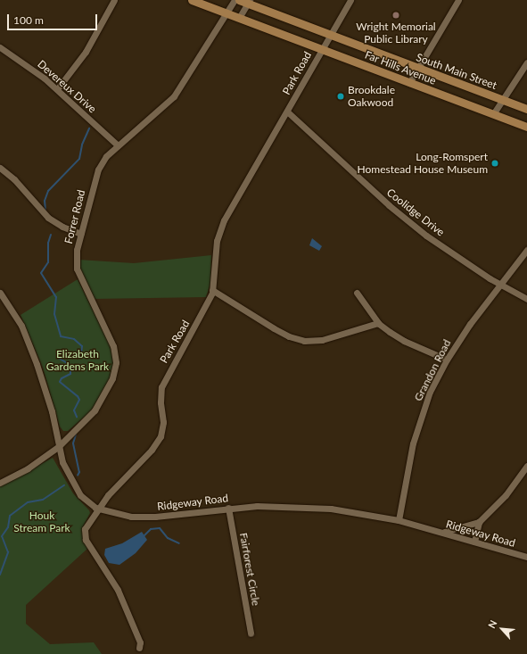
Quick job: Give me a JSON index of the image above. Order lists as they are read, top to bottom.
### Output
{
  "streets": {
    "main road": ["Far Hills Avenue", "South Main Street"],
    "street": [
      "Park Road",
      "Devereux Drive",
      "Coolidge Drive",
      "Forrer Road",
      "Grandon Road",
      "Ridgeway Road",
      "Fairforest Circle"
    ]
  },
  "crossings": [
    ["Far Hills Avenue", "Park Road"],
    ["Far Hills Avenue", "Forrer Road"],
    ["South Main Street", "Park Road"],
    ["Park Road", "Coolidge Drive"],
    ["Park Road", "Ridgeway Road"],
    ["Devereux Drive", "Forrer Road"],
    ["Coolidge Drive", "Grandon Road"],
    ["Forrer Road", "Ridgeway Road"],
    ["Grandon Road", "Ridgeway Road"],
    ["Ridgeway Road", "Fairforest Circle"]
  ],
  "parks": ["Elizabeth Gardens Park", "Houk Stream Park"],
  "places": ["Wright Memorial Public Library", "Brookdale Oakwood", "Long-Romspert Homestead House Museum"],
  "scale_bar": "100 m",
  "north": "top left"
}
